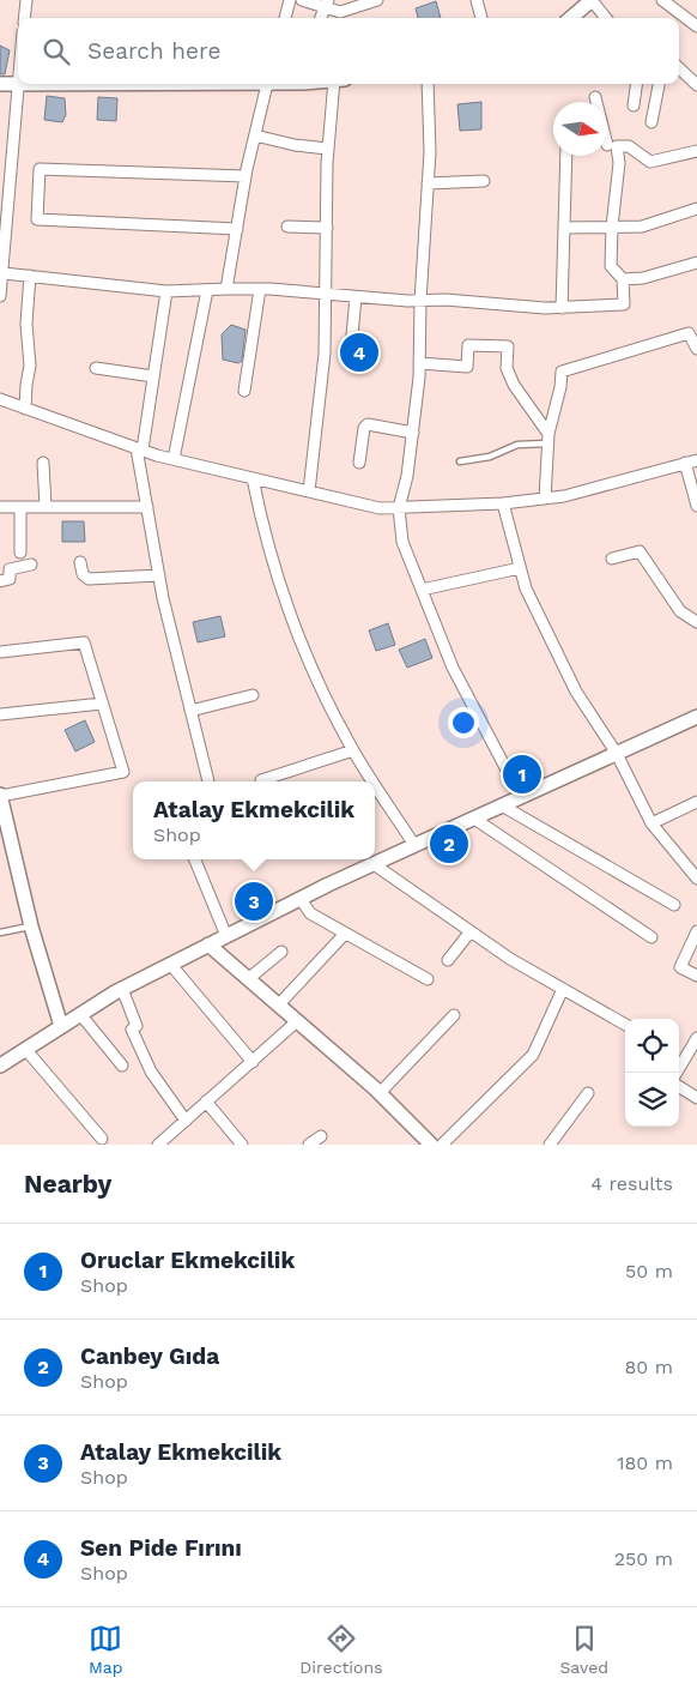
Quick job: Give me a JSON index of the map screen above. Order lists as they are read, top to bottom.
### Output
{
  "north": "right",
  "page": {
    "search": "Search here",
    "pins": [
      "4",
      "1",
      "2",
      "3"
    ],
    "popup": ["Atalay Ekmekcilik", "Shop"],
    "heading": ["Nearby", "4 results"],
    "list": [
      {
        "mark": "1",
        "name": "Oruclar Ekmekcilik",
        "note": "Shop",
        "value": "50 m"
      },
      {
        "mark": "2",
        "name": "Canbey Gıda",
        "note": "Shop",
        "value": "80 m"
      },
      {
        "mark": "3",
        "name": "Atalay Ekmekcilik",
        "note": "Shop",
        "value": "180 m"
      },
      {
        "mark": "4",
        "name": "Sen Pide Fırını",
        "note": "Shop",
        "value": "250 m"
      }
    ],
    "nav": ["Map", "Directions", "Saved"]
  }
}
